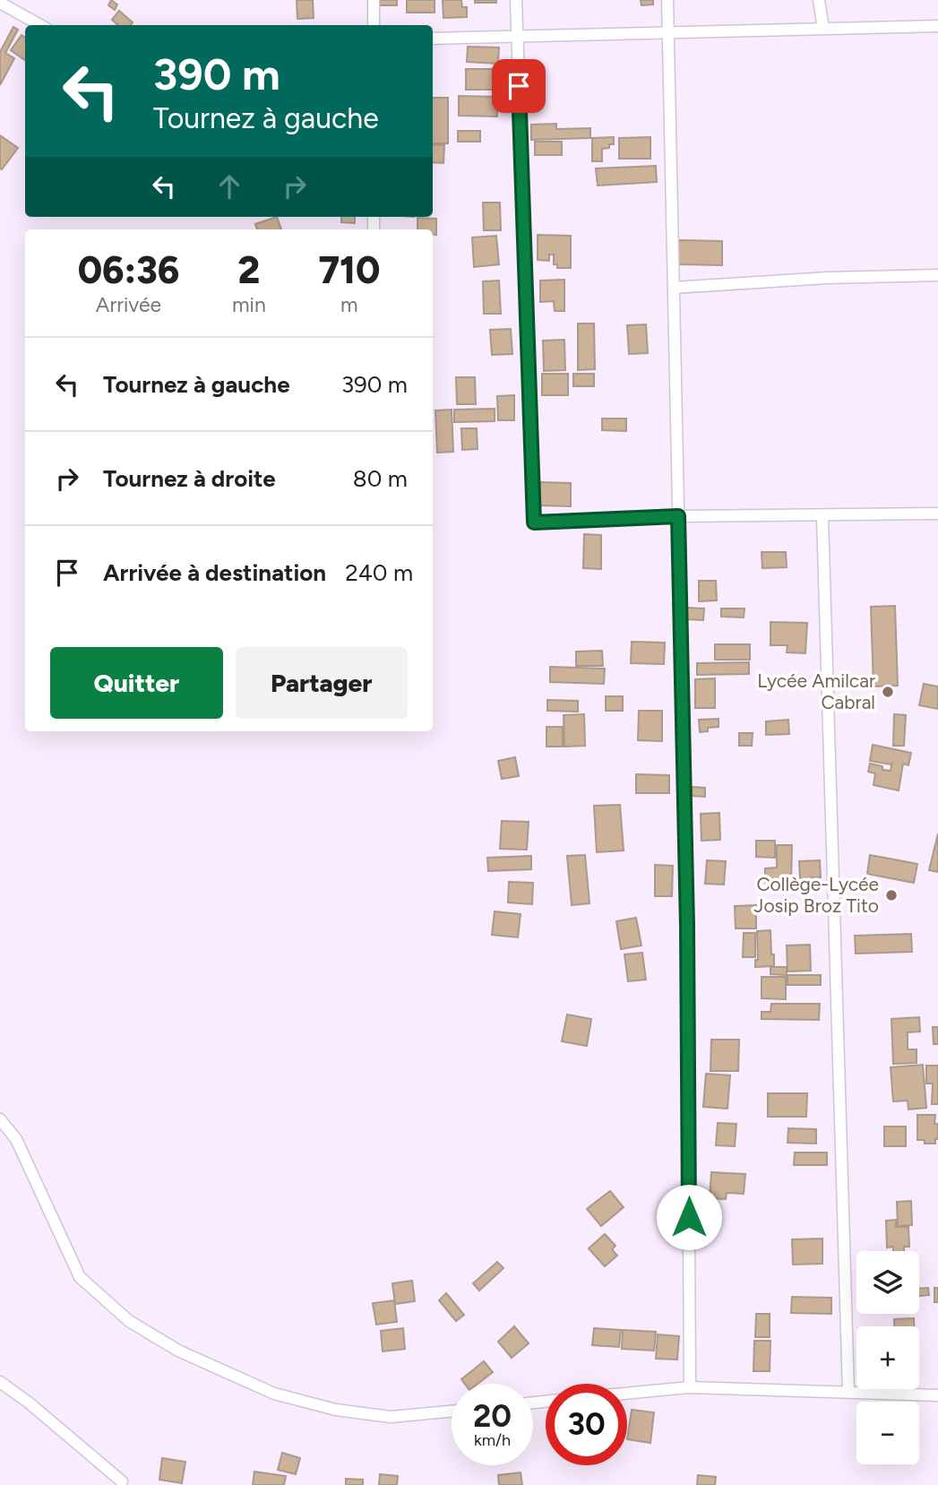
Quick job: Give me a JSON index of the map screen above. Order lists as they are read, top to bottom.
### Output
{
  "places": ["Lycée Amilcar Cabral", "Collège-Lycée Josip Broz Tito"],
  "page": {
    "turn": ["390 m", "Tournez à gauche"],
    "eta": [
      "06:36",
      "Arrivée",
      "2",
      "min",
      "710",
      "m"
    ],
    "list": [
      {
        "name": "Tournez à gauche",
        "value": "390 m"
      },
      {
        "name": "Tournez à droite",
        "value": "80 m"
      },
      {
        "name": "Arrivée à destination",
        "value": "240 m"
      }
    ],
    "buttons": ["Quitter", "Partager"],
    "map_buttons": ["+", "−"],
    "speed": "20 km/h",
    "limit": "30"
  }
}
